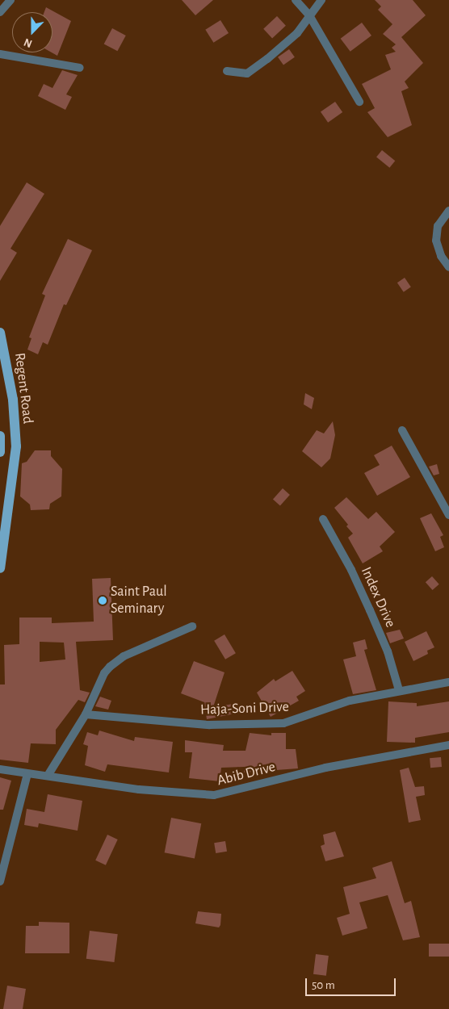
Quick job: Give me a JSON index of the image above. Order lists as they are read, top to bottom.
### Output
{
  "streets": {
    "main road": ["Regent Road"],
    "street": ["Index Drive", "Haja-Soni Drive", "Abib Drive"]
  },
  "crossings": [
    ["Index Drive", "Haja-Soni Drive"]
  ],
  "places": ["Saint Paul Seminary"],
  "scale_bar": "50 m",
  "north": "bottom"
}
